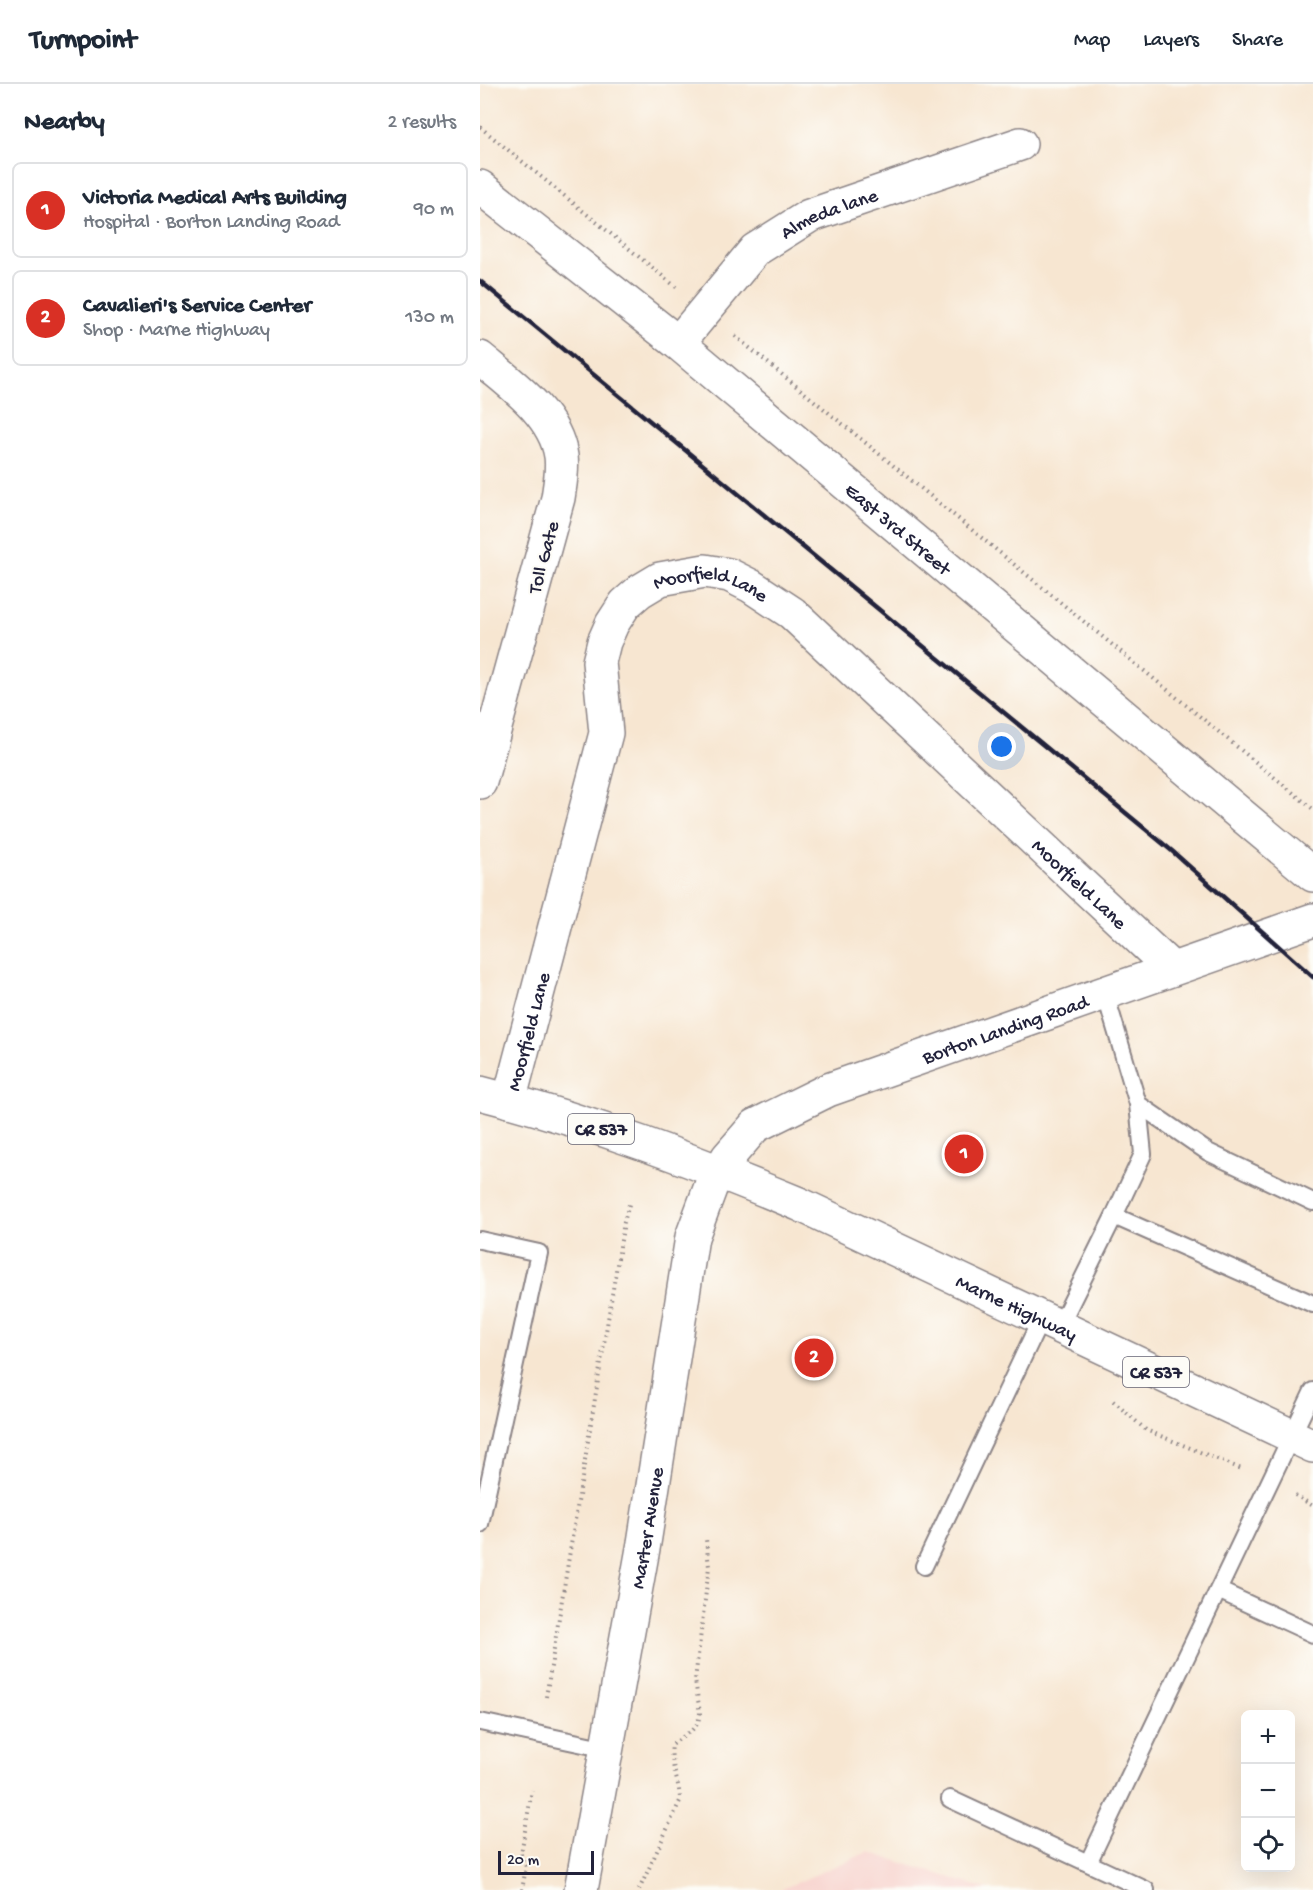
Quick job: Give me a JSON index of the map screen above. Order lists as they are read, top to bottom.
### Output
{
  "streets": {
    "street": [
      "Almeda lane",
      "East 3rd Street",
      "Toll Gate",
      "Moorfield Lane",
      "Borton Landing Road",
      "CR 537",
      "Marne Highway",
      "Marter Avenue"
    ]
  },
  "crossings": [
    ["Almeda lane", "East 3rd Street"],
    ["Moorfield Lane", "Borton Landing Road"],
    ["Moorfield Lane", "CR 537"],
    ["Borton Landing Road", "CR 537"],
    ["Borton Landing Road", "Marne Highway"],
    ["Borton Landing Road", "Marter Avenue"],
    ["CR 537", "Marne Highway"],
    ["CR 537", "Marter Avenue"],
    ["Marne Highway", "Marter Avenue"]
  ],
  "scale_bar": "20 m",
  "page": {
    "header": "Turnpoint",
    "nav": ["Map", "Layers", "Share"],
    "heading": ["Nearby", "2 results"],
    "list": [
      {
        "mark": "1",
        "name": "Victoria Medical Arts Building",
        "note": "Hospital · Borton Landing Road",
        "value": "90 m"
      },
      {
        "mark": "2",
        "name": "Cavalieri's Service Center",
        "note": "Shop · Marne Highway",
        "value": "130 m"
      }
    ],
    "pins": ["1", "2"],
    "map_buttons": ["+", "−"],
    "scale": "20 m"
  }
}
